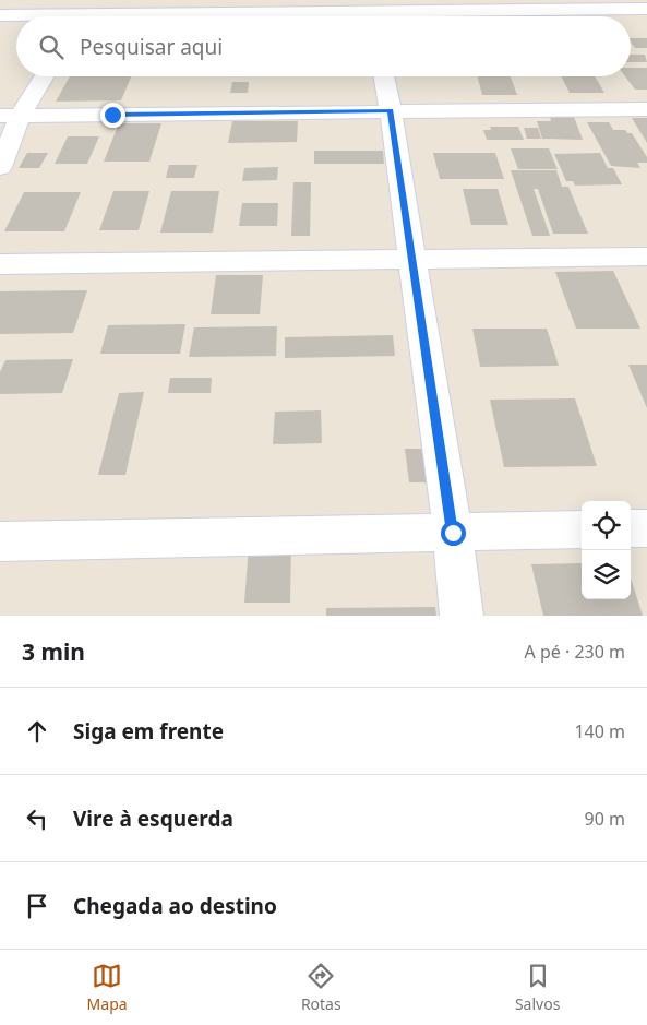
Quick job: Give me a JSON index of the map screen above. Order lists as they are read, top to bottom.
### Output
{
  "page": {
    "search": "Pesquisar aqui",
    "heading": ["3 min", "A pé · 230 m"],
    "list": [
      ["Siga em frente", "140 m"],
      ["Vire à esquerda", "90 m"],
      "Chegada ao destino"
    ],
    "nav": ["Mapa", "Rotas", "Salvos"]
  }
}
